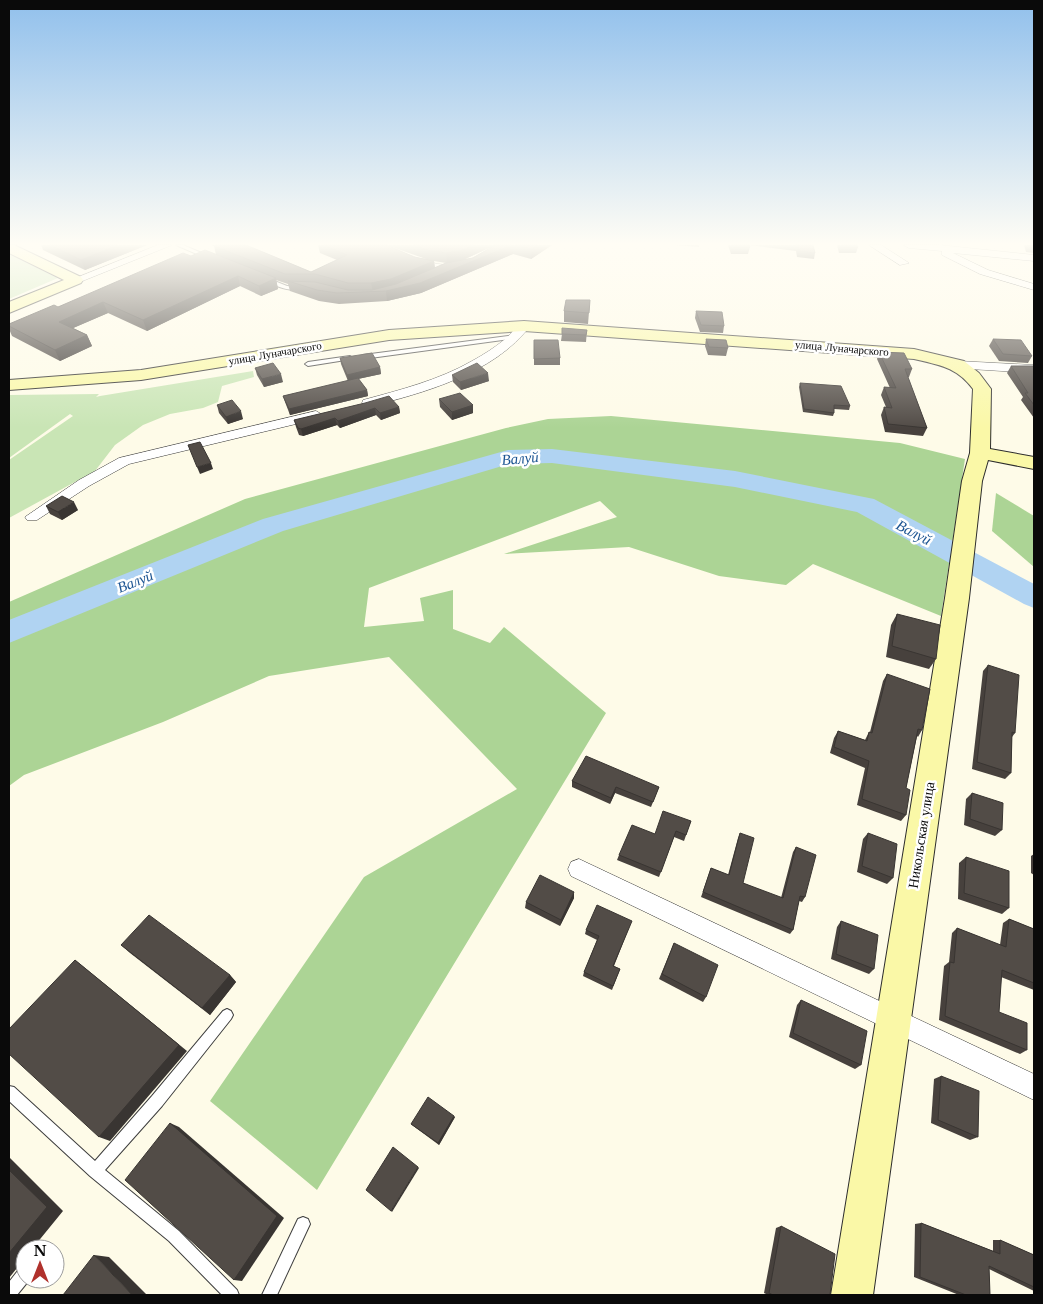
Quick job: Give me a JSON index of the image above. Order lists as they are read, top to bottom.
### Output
{
  "streets": {
    "main road": ["улица Луначарского", "Никольская улица"]
  },
  "crossings": [
    ["улица Луначарского", "Никольская улица"]
  ],
  "water": ["Валуй"],
  "north": "top"
}
